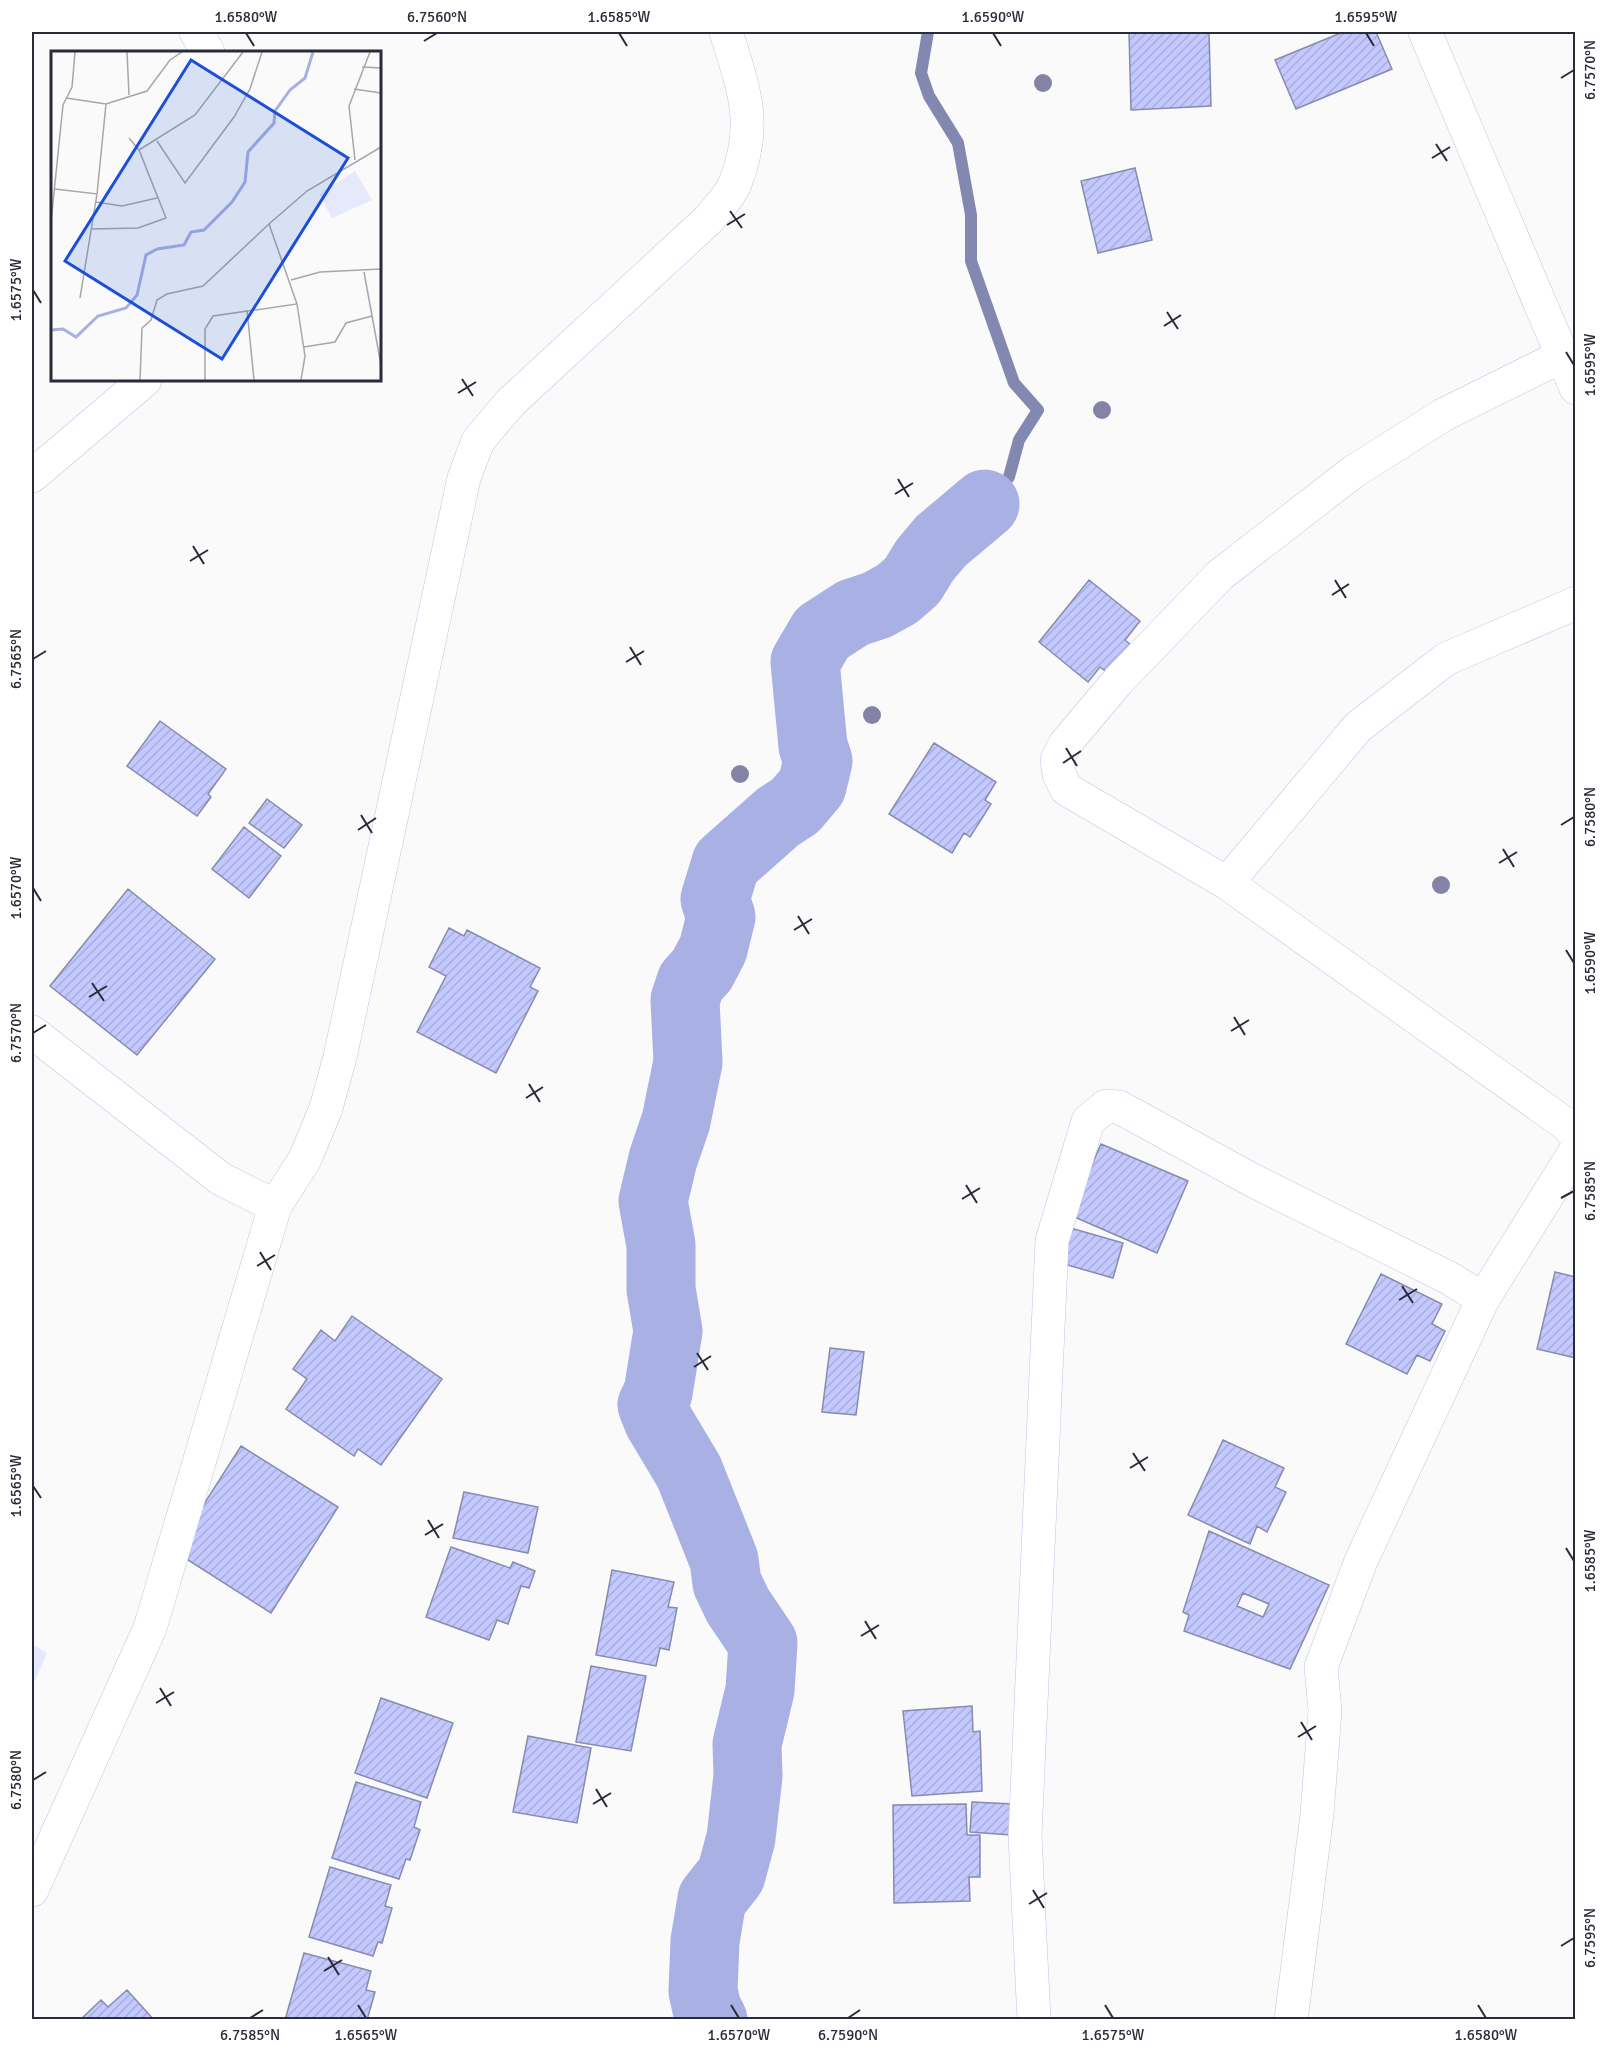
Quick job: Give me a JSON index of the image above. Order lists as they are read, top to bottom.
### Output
{
  "coordinates": [
    "1.6580°W",
    "6.7560°N",
    "1.6585°W",
    "1.6590°W",
    "1.6595°W",
    "6.7570°N",
    "1.6575°W",
    "6.7565°N",
    "6.7580°N",
    "1.6570°W",
    "6.7585°N",
    "1.6565°W",
    "6.7595°N",
    "6.7590°N"
  ]
}
